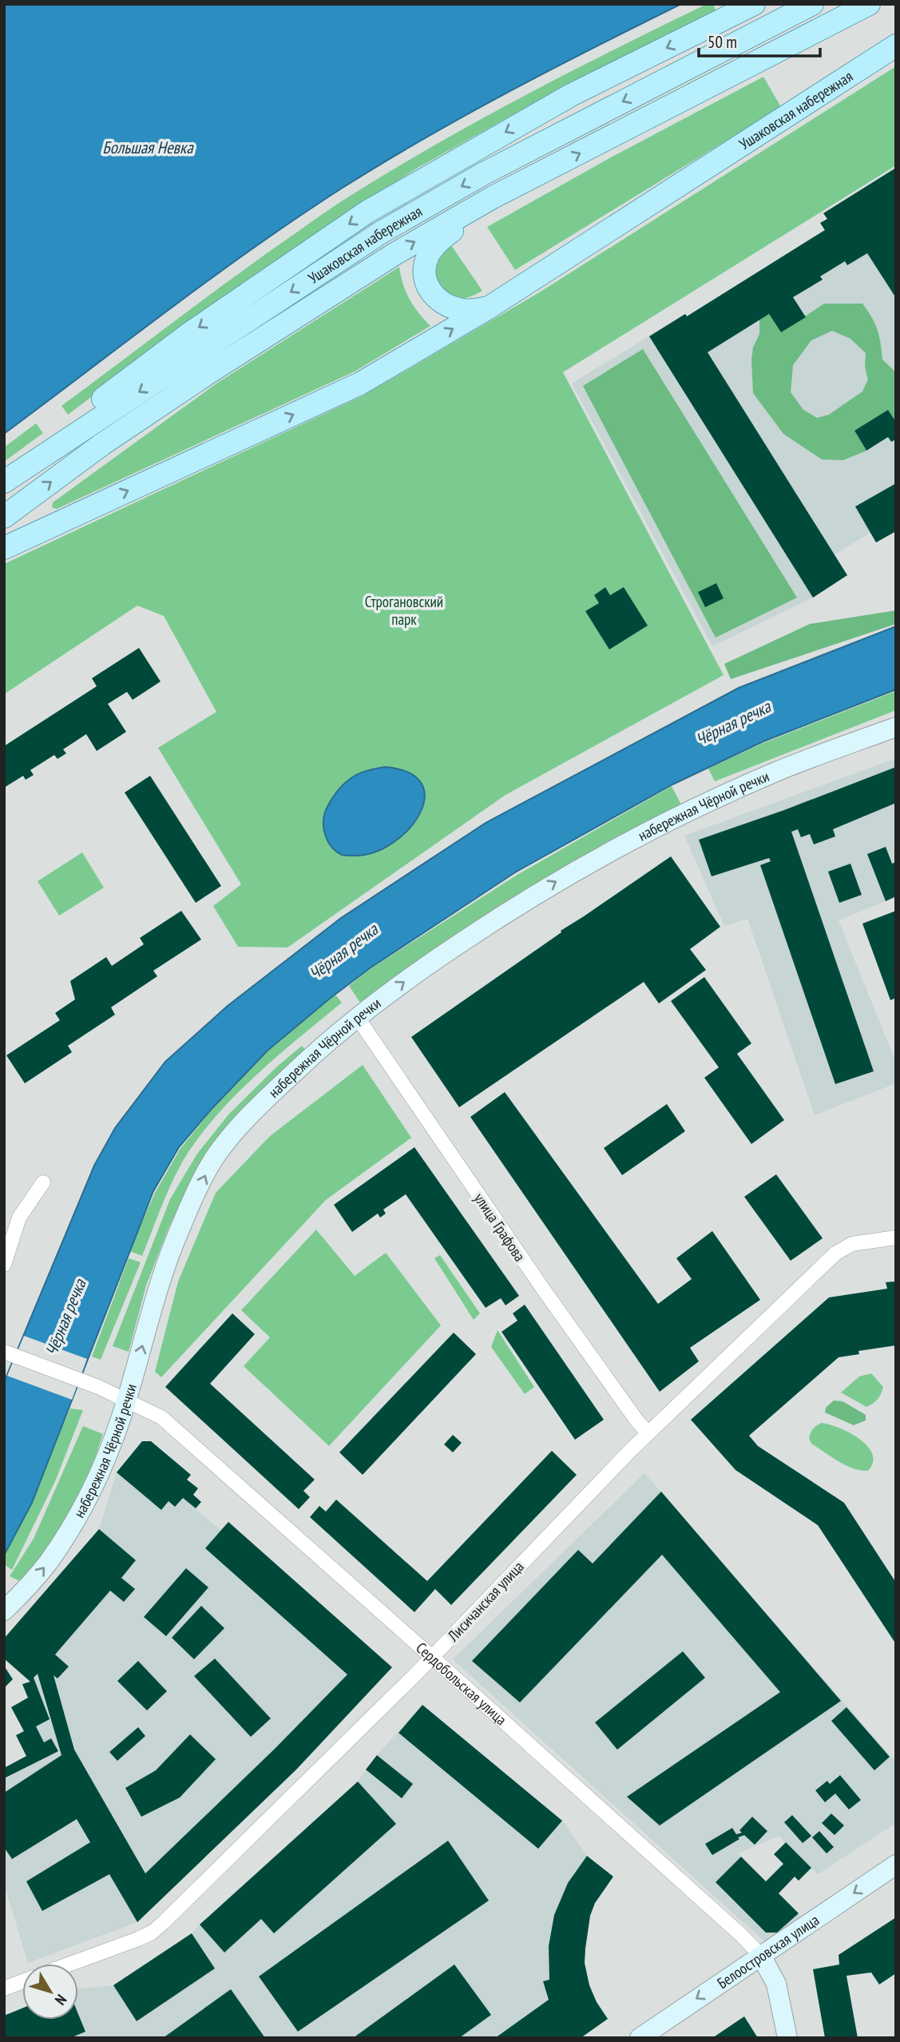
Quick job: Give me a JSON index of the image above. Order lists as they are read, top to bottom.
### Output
{
  "streets": {
    "main road": ["Ушаковская набережная"],
    "street": [
      "набережная Чёрной речки",
      "улица Графова",
      "Лисичанская улица",
      "Сердобольская улица",
      "Белоостровская улица"
    ]
  },
  "crossings": [
    ["набережная Чёрной речки", "улица Графова"],
    ["набережная Чёрной речки", "Сердобольская улица"],
    ["улица Графова", "Лисичанская улица"],
    ["Лисичанская улица", "Сердобольская улица"],
    ["Сердобольская улица", "Белоостровская улица"]
  ],
  "one_way": ["набережная Чёрной речки", "Белоостровская улица"],
  "water": ["Большая Невка", "Чёрная речка"],
  "parks": ["Строгановский парк"],
  "scale_bar": "50 m",
  "north": "bottom right"
}
